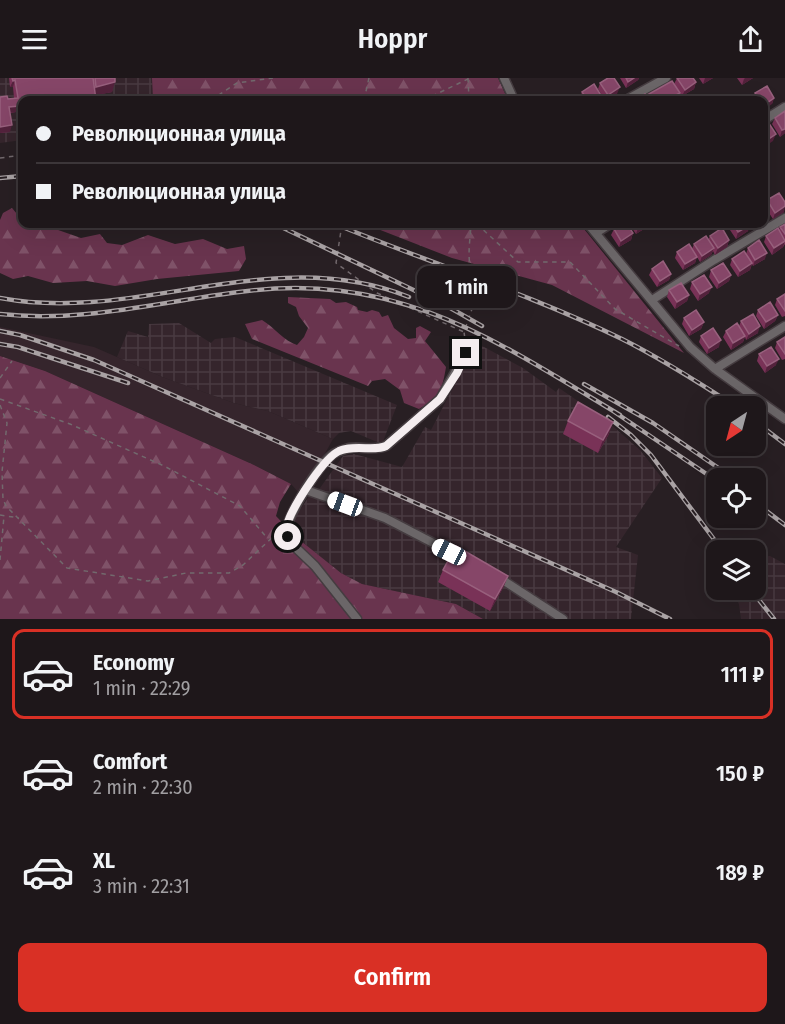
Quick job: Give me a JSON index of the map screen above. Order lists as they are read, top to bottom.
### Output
{
  "north": "bottom left",
  "page": {
    "header": "Hoppr",
    "banner": ["Революционная улица", "Революционная улица"],
    "bubble": "1 min",
    "list": [
      {
        "name": "Economy",
        "note": "1 min · 22:29",
        "value": "111 ₽"
      },
      {
        "name": "Comfort",
        "note": "2 min · 22:30",
        "value": "150 ₽"
      },
      {
        "name": "XL",
        "note": "3 min · 22:31",
        "value": "189 ₽"
      }
    ],
    "buttons": "Confirm"
  }
}
